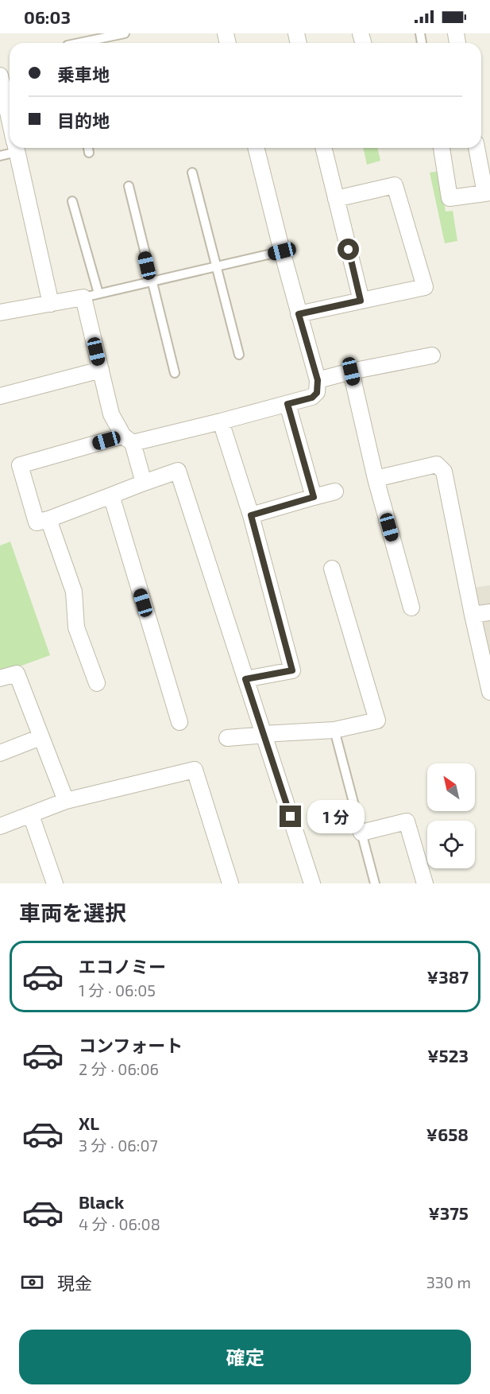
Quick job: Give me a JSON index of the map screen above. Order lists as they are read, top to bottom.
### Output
{
  "north": "top left",
  "page": {
    "status": "06:03",
    "banner": ["乗車地", "目的地"],
    "bubble": "1 分",
    "heading": "車両を選択",
    "list": [
      {
        "name": "エコノミー",
        "note": "1 分 · 06:05",
        "value": "¥387"
      },
      {
        "name": "コンフォート",
        "note": "2 分 · 06:06",
        "value": "¥523"
      },
      {
        "name": "XL",
        "note": "3 分 · 06:07",
        "value": "¥658"
      },
      {
        "name": "Black",
        "note": "4 分 · 06:08",
        "value": "¥375"
      }
    ],
    "pay": ["現金", "330 m"],
    "buttons": "確定"
  }
}
